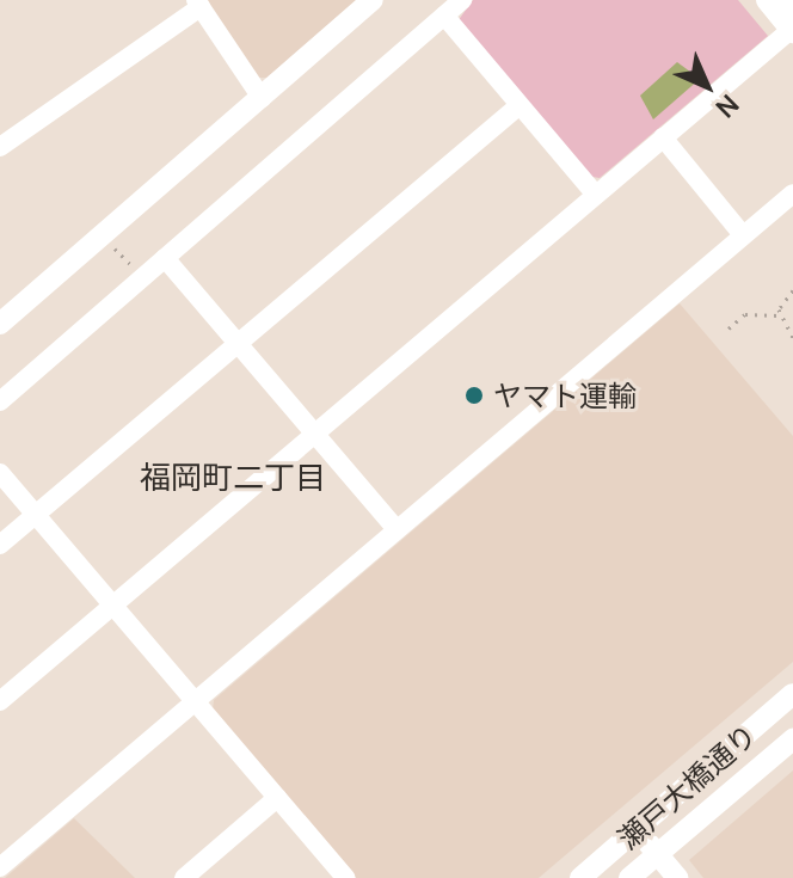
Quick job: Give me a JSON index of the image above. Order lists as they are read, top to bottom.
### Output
{
  "streets": {
    "street": ["瀬戸大橋通り"]
  },
  "districts": ["福岡町二丁目"],
  "places": ["ヤマト運輸"],
  "north": "bottom right"
}
